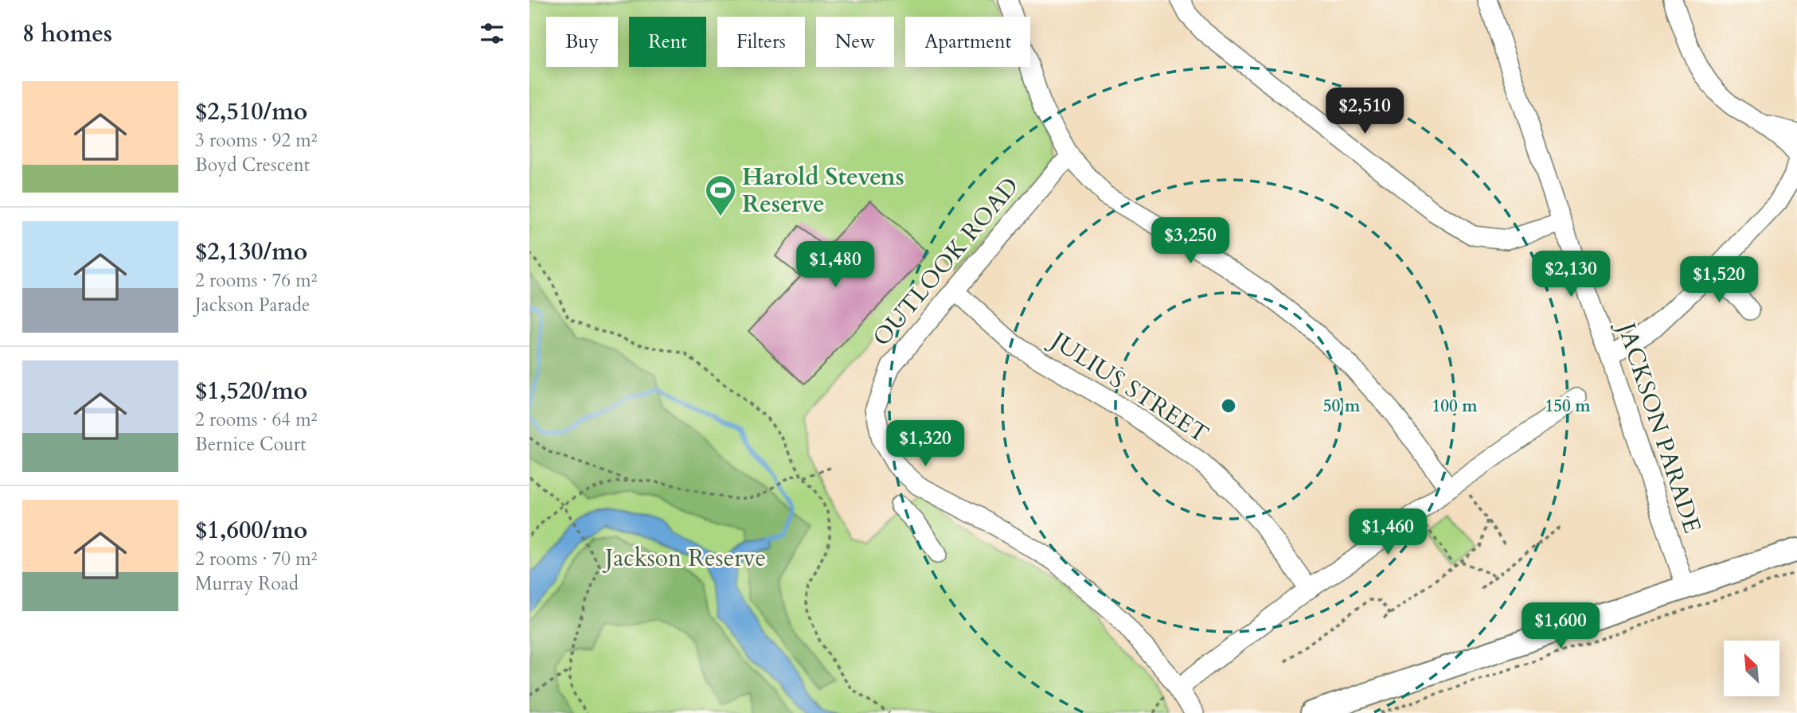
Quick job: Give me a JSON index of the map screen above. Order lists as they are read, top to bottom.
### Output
{
  "streets": {
    "street": ["OUTLOOK ROAD", "JULIUS STREET", "JACKSON PARADE"]
  },
  "crossings": [
    ["OUTLOOK ROAD", "JULIUS STREET"]
  ],
  "parks": ["Jackson Reserve"],
  "places": {
    "sports": ["Harold Stevens Reserve"]
  },
  "north": "top left",
  "page": {
    "heading": "8 homes",
    "chip": [
      "Buy",
      "Rent",
      "Filters",
      "New",
      "Apartment"
    ],
    "list": [
      {
        "name": "$2,510/mo",
        "note": "3 rooms · 92 m² · Boyd Crescent"
      },
      {
        "name": "$2,130/mo",
        "note": "2 rooms · 76 m² · Jackson Parade"
      },
      {
        "name": "$1,520/mo",
        "note": "2 rooms · 64 m² · Bernice Court"
      },
      {
        "name": "$1,600/mo",
        "note": "2 rooms · 70 m² · Murray Road"
      }
    ],
    "price": [
      "$2,510",
      "$3,250",
      "$1,480",
      "$2,130",
      "$1,520",
      "$1,320",
      "$1,460",
      "$1,600"
    ]
  },
  "rings": ["50 m", "100 m", "150 m"]
}
